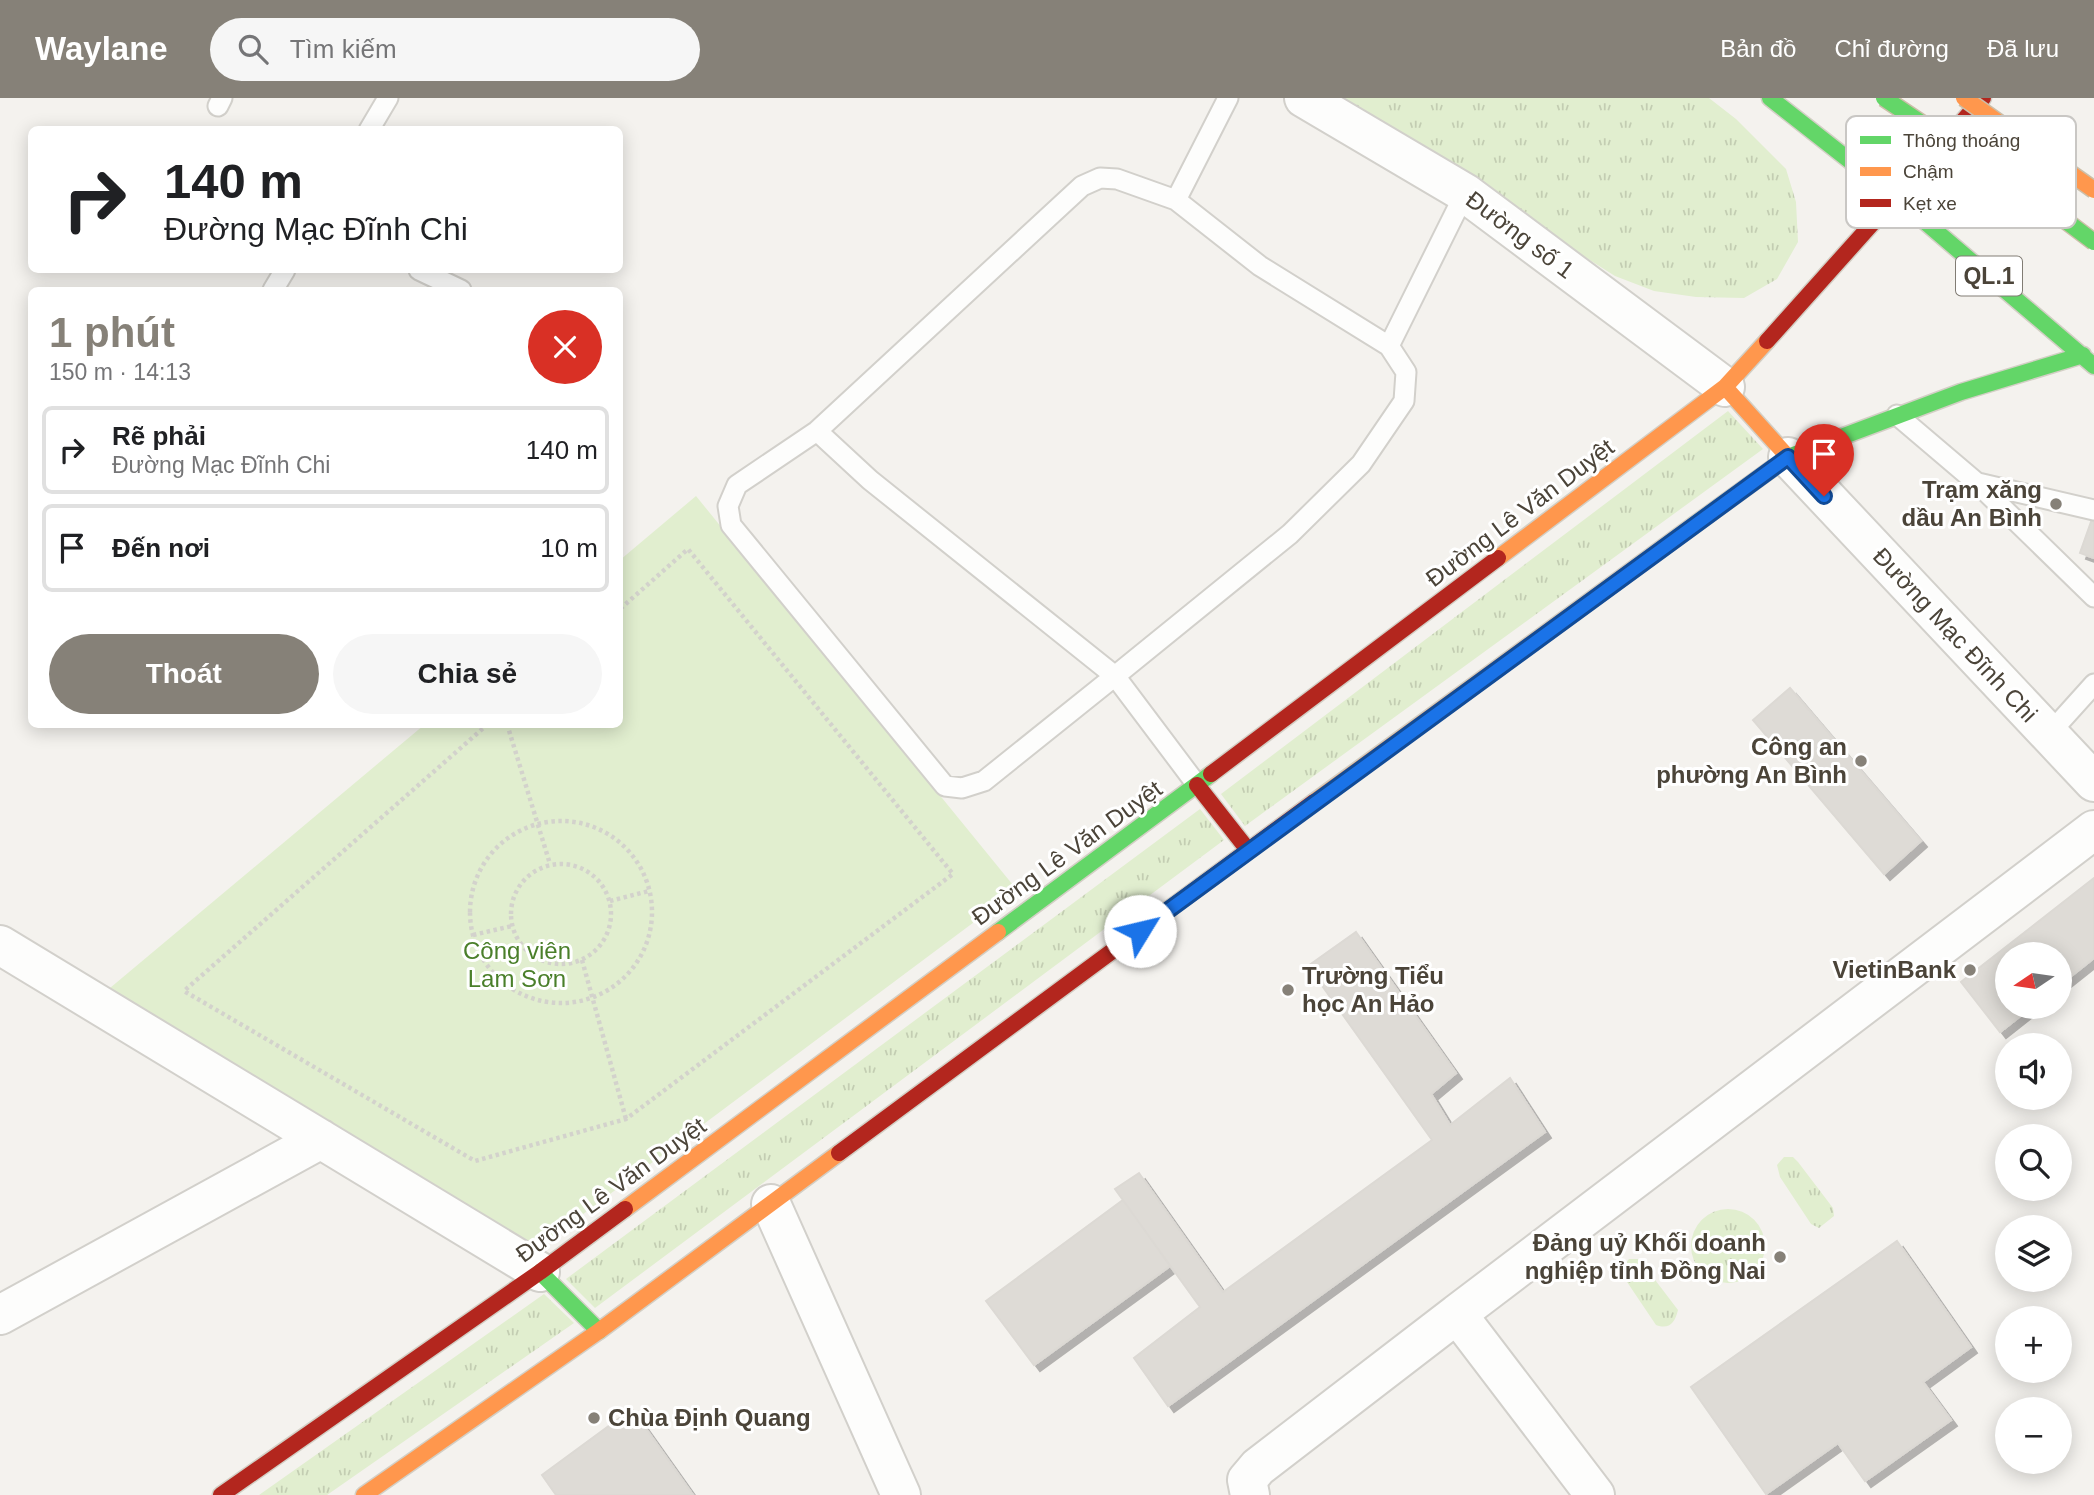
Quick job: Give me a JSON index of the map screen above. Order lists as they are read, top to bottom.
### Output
{
  "streets": {
    "main road": ["QL.1", "Đường Lê Văn Duyệt"],
    "street": ["Đường số 1", "Đường Mạc Đĩnh Chi"]
  },
  "crossings": [
    ["Đường số 1", "Đường Lê Văn Duyệt"]
  ],
  "parks": ["Công viên Lam Sơn"],
  "places": [
    "Trạm xăng dầu An Bình",
    "Công an phường An Bình",
    "VietinBank",
    "Trường Tiểu học An Hảo",
    "Đảng uỷ Khối doanh nghiệp tỉnh Đồng Nai",
    "Chùa Định Quang"
  ],
  "legend": ["Thông thoáng", "Chậm", "Kẹt xe"],
  "north": "left",
  "page": {
    "header": "Waylane",
    "search": "Tìm kiếm",
    "nav": ["Bản đồ", "Chỉ đường", "Đã lưu"],
    "turn": ["140 m", "Đường Mạc Đĩnh Chi"],
    "heading": ["1 phút", "150 m · 14:13"],
    "list": [
      {
        "name": "Rẽ phải",
        "note": "Đường Mạc Đĩnh Chi",
        "value": "140 m"
      },
      {
        "name": "Đến nơi",
        "value": "10 m"
      }
    ],
    "buttons": ["Thoát", "Chia sẻ"],
    "map_buttons": ["+", "−"]
  }
}
